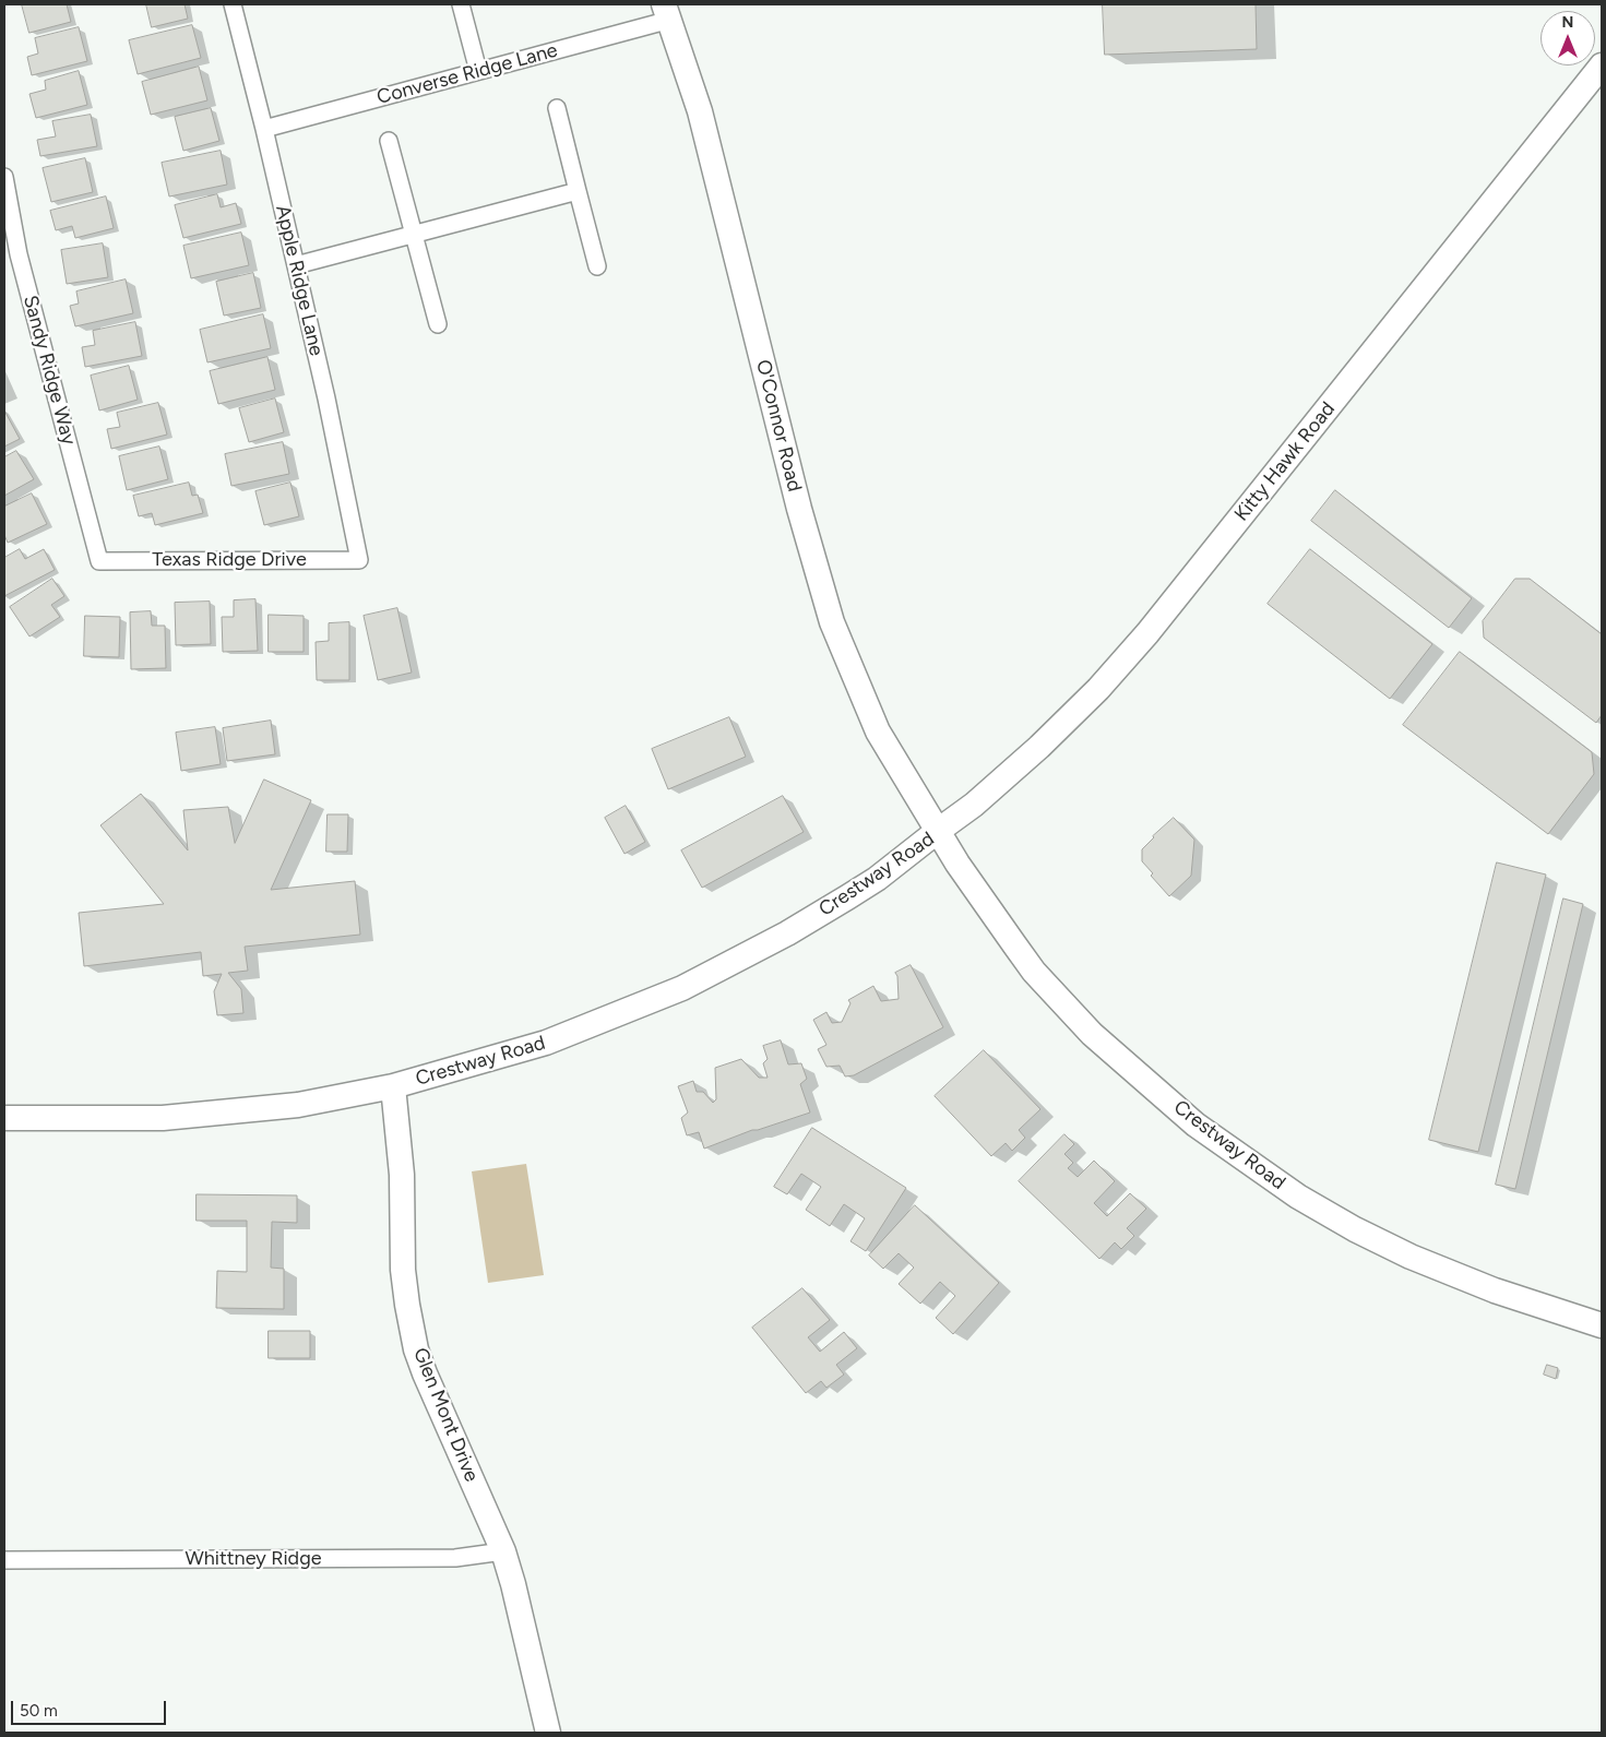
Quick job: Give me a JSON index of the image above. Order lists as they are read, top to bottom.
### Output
{
  "streets": {
    "main road": [
      "O'Connor Road",
      "Kitty Hawk Road",
      "Crestway Road",
      "Glen Mont Drive"
    ],
    "street": [
      "Converse Ridge Lane",
      "Apple Ridge Lane",
      "Sandy Ridge Way",
      "Texas Ridge Drive",
      "Whittney Ridge"
    ]
  },
  "crossings": [
    ["Converse Ridge Lane", "Apple Ridge Lane"],
    ["Converse Ridge Lane", "O'Connor Road"],
    ["Apple Ridge Lane", "Texas Ridge Drive"],
    ["Sandy Ridge Way", "Texas Ridge Drive"],
    ["O'Connor Road", "Kitty Hawk Road"],
    ["O'Connor Road", "Crestway Road"],
    ["Kitty Hawk Road", "Crestway Road"],
    ["Crestway Road", "Glen Mont Drive"],
    ["Glen Mont Drive", "Whittney Ridge"]
  ],
  "scale_bar": "50 m",
  "north": "top"
}
